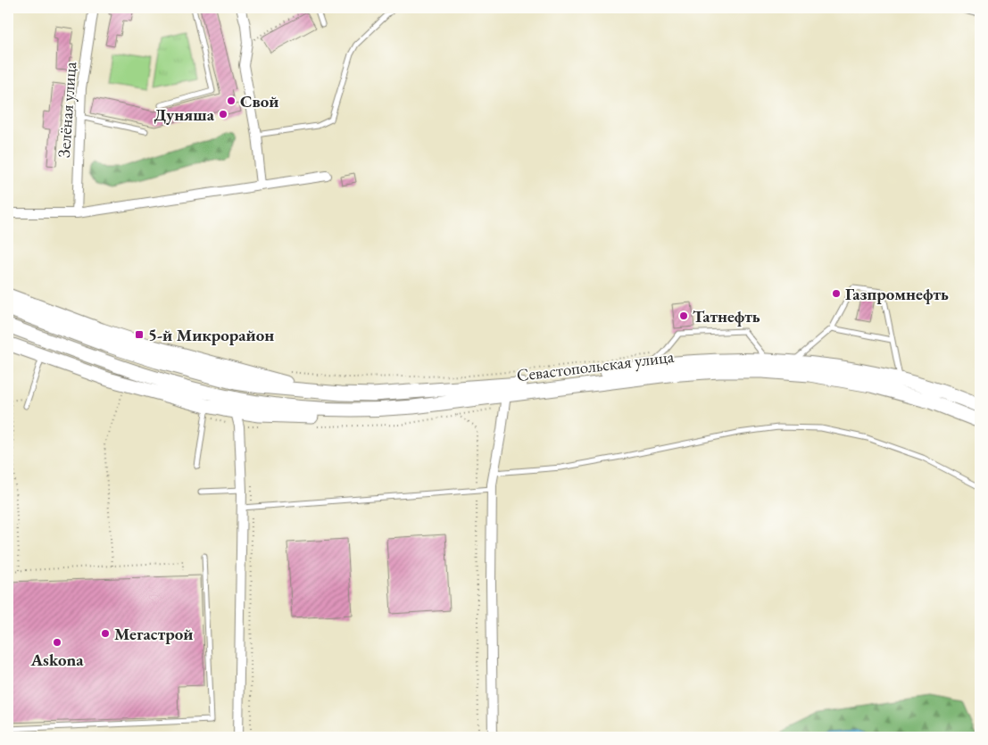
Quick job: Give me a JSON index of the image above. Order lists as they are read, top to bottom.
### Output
{
  "streets": {
    "main road": ["Севастопольская улица"],
    "street": ["Зелёная улица"]
  },
  "places": {
    "other": [
      "Свой",
      "Дуняша",
      "Газпромнефть",
      "Татнефть",
      "Мегастрой",
      "Askona"
    ],
    "transit": ["5-й Микрорайон"]
  }
}
